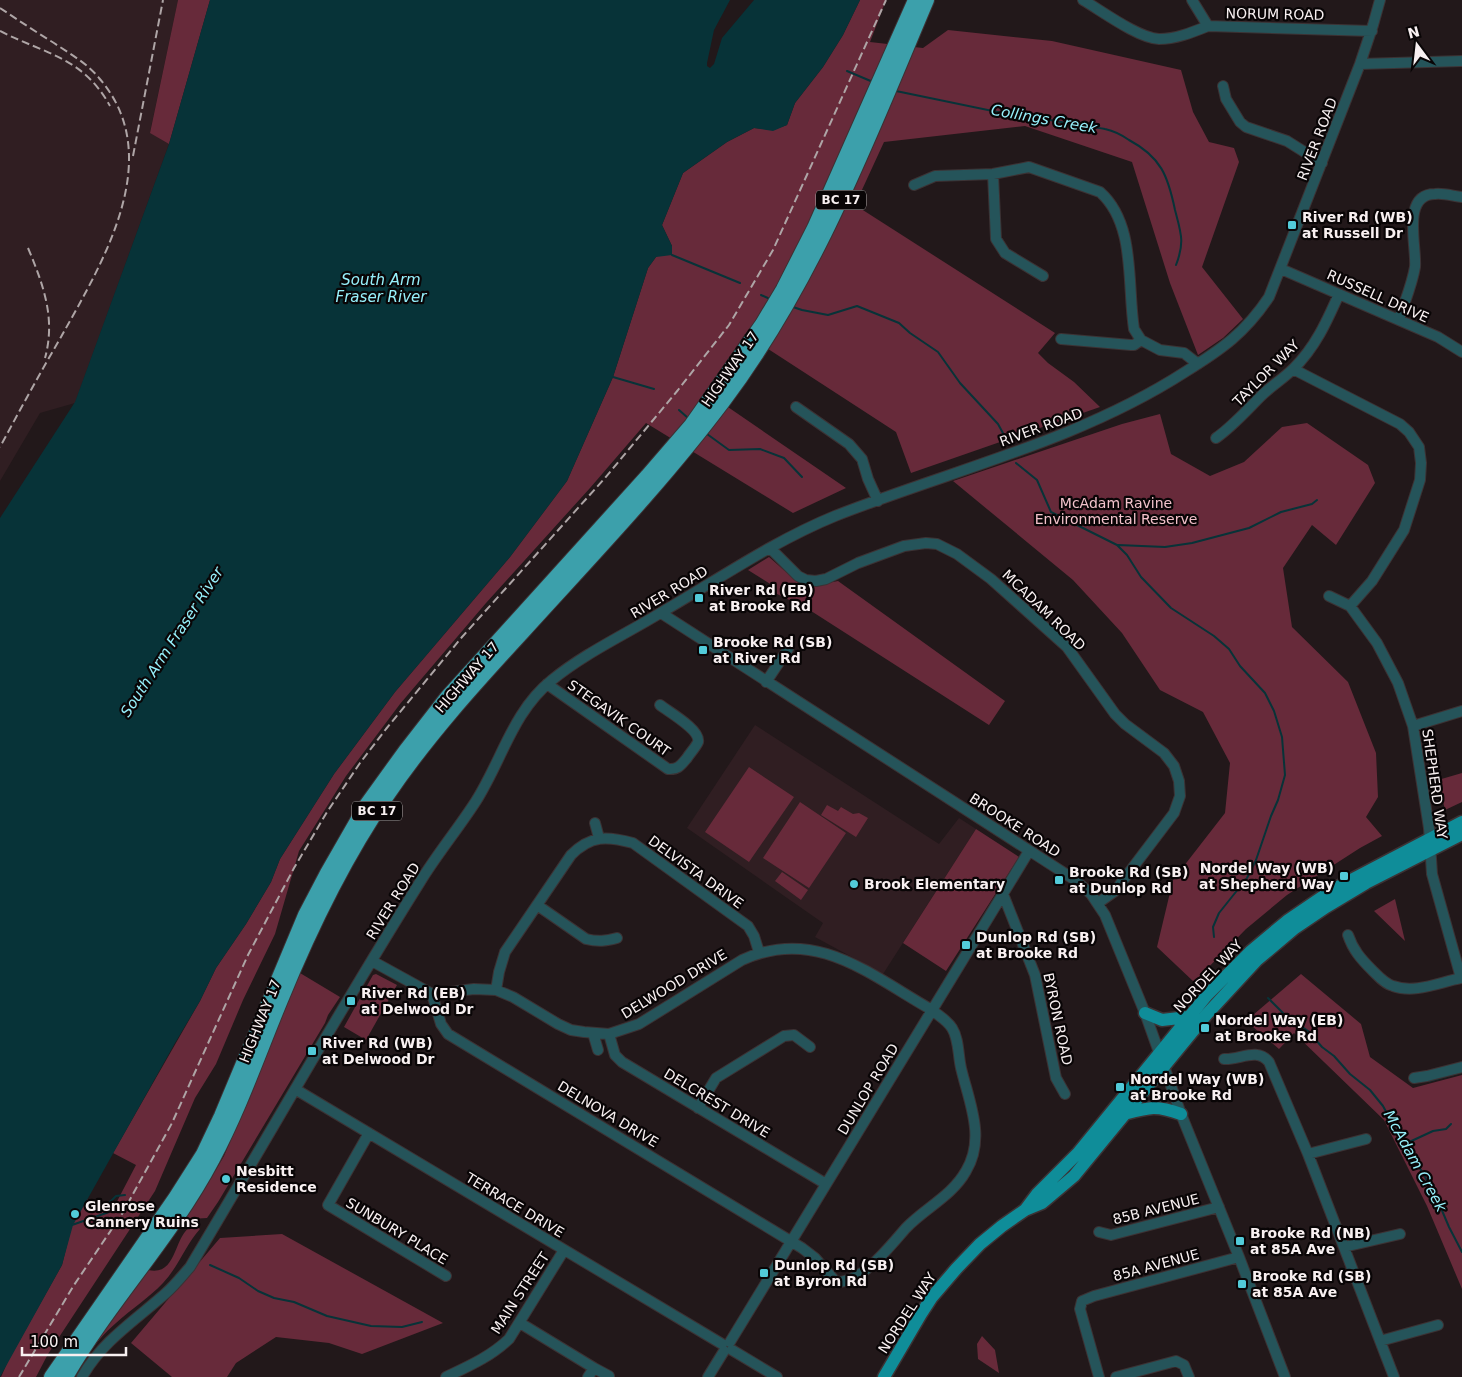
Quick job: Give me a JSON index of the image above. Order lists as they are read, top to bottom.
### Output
{
  "streets": {
    "highway": ["BC 17", "HIGHWAY 17"],
    "main road": ["NORDEL WAY"],
    "street": [
      "NORUM ROAD",
      "RIVER ROAD",
      "RUSSELL DRIVE",
      "TAYLOR WAY",
      "MCADAM ROAD",
      "STEGAVIK COURT",
      "SHEPHERD WAY",
      "BROOKE ROAD",
      "DELVISTA DRIVE",
      "DELWOOD DRIVE",
      "BYRON ROAD",
      "DUNLOP ROAD",
      "DELCREST DRIVE",
      "DELNOVA DRIVE",
      "TERRACE DRIVE",
      "85B AVENUE",
      "SUNBURY PLACE",
      "85A AVENUE",
      "MAIN STREET"
    ]
  },
  "crossings": [
    ["NORUM ROAD", "RIVER ROAD"],
    ["RIVER ROAD", "RUSSELL DRIVE"],
    ["RIVER ROAD", "MCADAM ROAD"],
    ["RIVER ROAD", "STEGAVIK COURT"],
    ["RIVER ROAD", "BROOKE ROAD"],
    ["RIVER ROAD", "TERRACE DRIVE"],
    ["RUSSELL DRIVE", "TAYLOR WAY"],
    ["MCADAM ROAD", "BROOKE ROAD"],
    ["SHEPHERD WAY", "NORDEL WAY"],
    ["BROOKE ROAD", "NORDEL WAY"],
    ["BROOKE ROAD", "DUNLOP ROAD"],
    ["BROOKE ROAD", "85B AVENUE"],
    ["BROOKE ROAD", "85A AVENUE"],
    ["DELVISTA DRIVE", "DELWOOD DRIVE"],
    ["DELWOOD DRIVE", "DUNLOP ROAD"],
    ["DELWOOD DRIVE", "DELCREST DRIVE"],
    ["DELWOOD DRIVE", "DELNOVA DRIVE"],
    ["BYRON ROAD", "DUNLOP ROAD"],
    ["DUNLOP ROAD", "DELCREST DRIVE"],
    ["DUNLOP ROAD", "DELNOVA DRIVE"],
    ["DUNLOP ROAD", "TERRACE DRIVE"],
    ["TERRACE DRIVE", "SUNBURY PLACE"],
    ["TERRACE DRIVE", "MAIN STREET"]
  ],
  "water": ["Collings Creek", "South Arm Fraser River", "McAdam Creek"],
  "parks": ["McAdam Ravine Environmental Reserve"],
  "places": {
    "transit": [
      "River Rd (WB) at Russell Dr",
      "River Rd (EB) at Brooke Rd",
      "Brooke Rd (SB) at River Rd",
      "Nordel Way (WB) at Shepherd Way",
      "Brooke Rd (SB) at Dunlop Rd",
      "Dunlop Rd (SB) at Brooke Rd",
      "River Rd (EB) at Delwood Dr",
      "Nordel Way (EB) at Brooke Rd",
      "River Rd (WB) at Delwood Dr",
      "Nordel Way (WB) at Brooke Rd",
      "Brooke Rd (NB) at 85A Ave",
      "Dunlop Rd (SB) at Byron Rd",
      "Brooke Rd (SB) at 85A Ave"
    ],
    "other": ["Brook Elementary", "Nesbitt Residence", "Glenrose Cannery Ruins"]
  },
  "scale_bar": "100 m",
  "north": "top"
}
